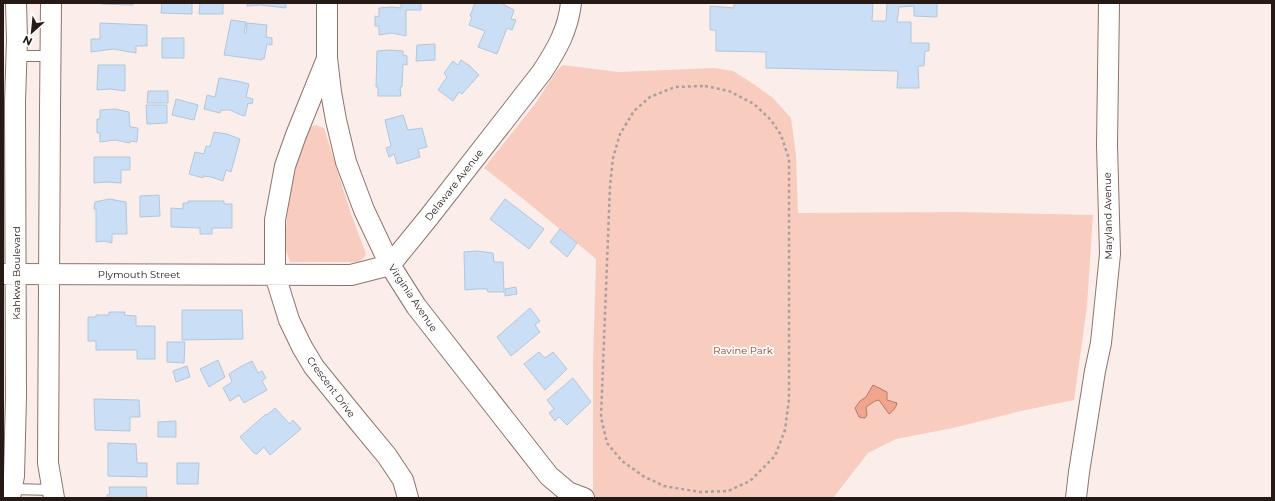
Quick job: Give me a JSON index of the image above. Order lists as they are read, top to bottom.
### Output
{
  "streets": {
    "street": [
      "Delaware Avenue",
      "Maryland Avenue",
      "Kahkwa Boulevard",
      "Plymouth Street",
      "Virginia Avenue",
      "Crescent Drive"
    ]
  },
  "crossings": [
    ["Delaware Avenue", "Virginia Avenue"],
    ["Kahkwa Boulevard", "Plymouth Street"],
    ["Plymouth Street", "Crescent Drive"],
    ["Virginia Avenue", "Crescent Drive"]
  ],
  "parks": ["Ravine Park"],
  "north": "bottom left"
}
